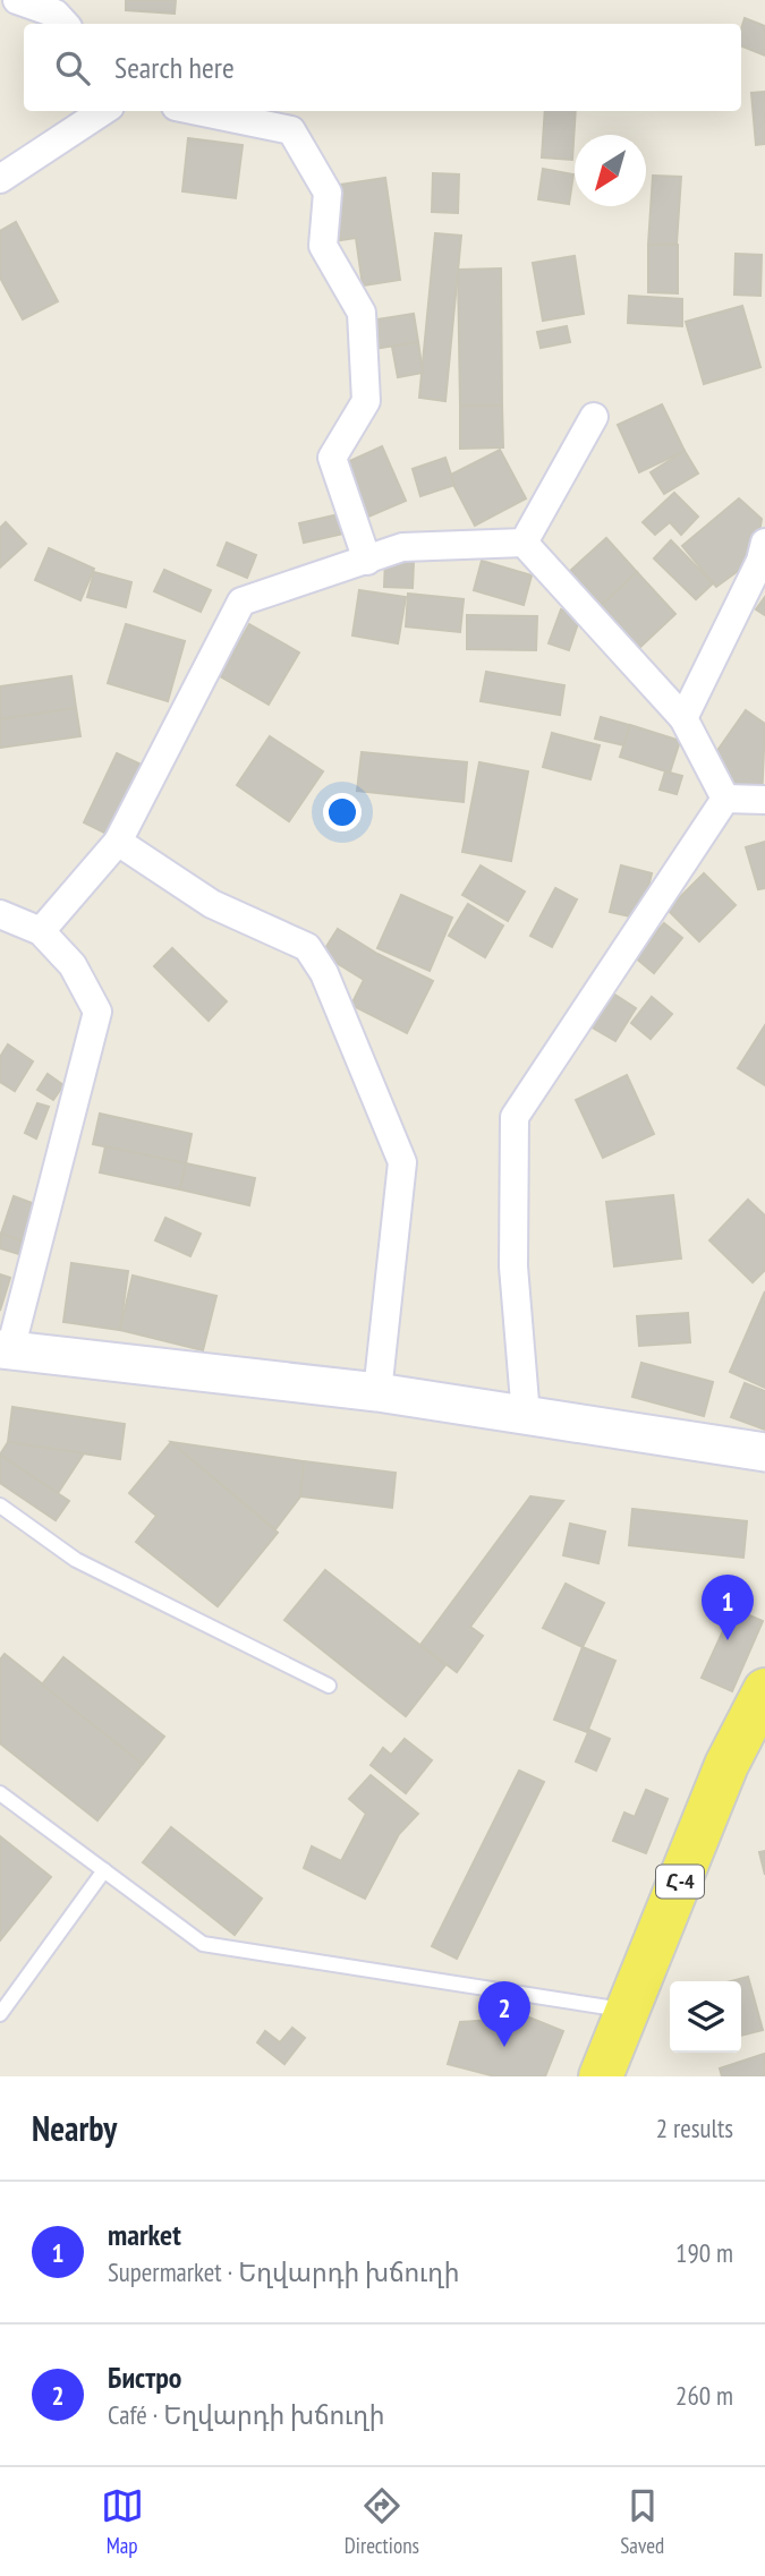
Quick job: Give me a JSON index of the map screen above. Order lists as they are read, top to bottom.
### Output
{
  "streets": {
    "main road": ["Հ-4"]
  },
  "north": "bottom left",
  "page": {
    "search": "Search here",
    "pins": ["1", "2"],
    "heading": ["Nearby", "2 results"],
    "list": [
      {
        "mark": "1",
        "name": "market",
        "note": "Supermarket · Եղվարդի խճուղի",
        "value": "190 m"
      },
      {
        "mark": "2",
        "name": "Бистро",
        "note": "Café · Եղվարդի խճուղի",
        "value": "260 m"
      }
    ],
    "nav": ["Map", "Directions", "Saved"]
  }
}
